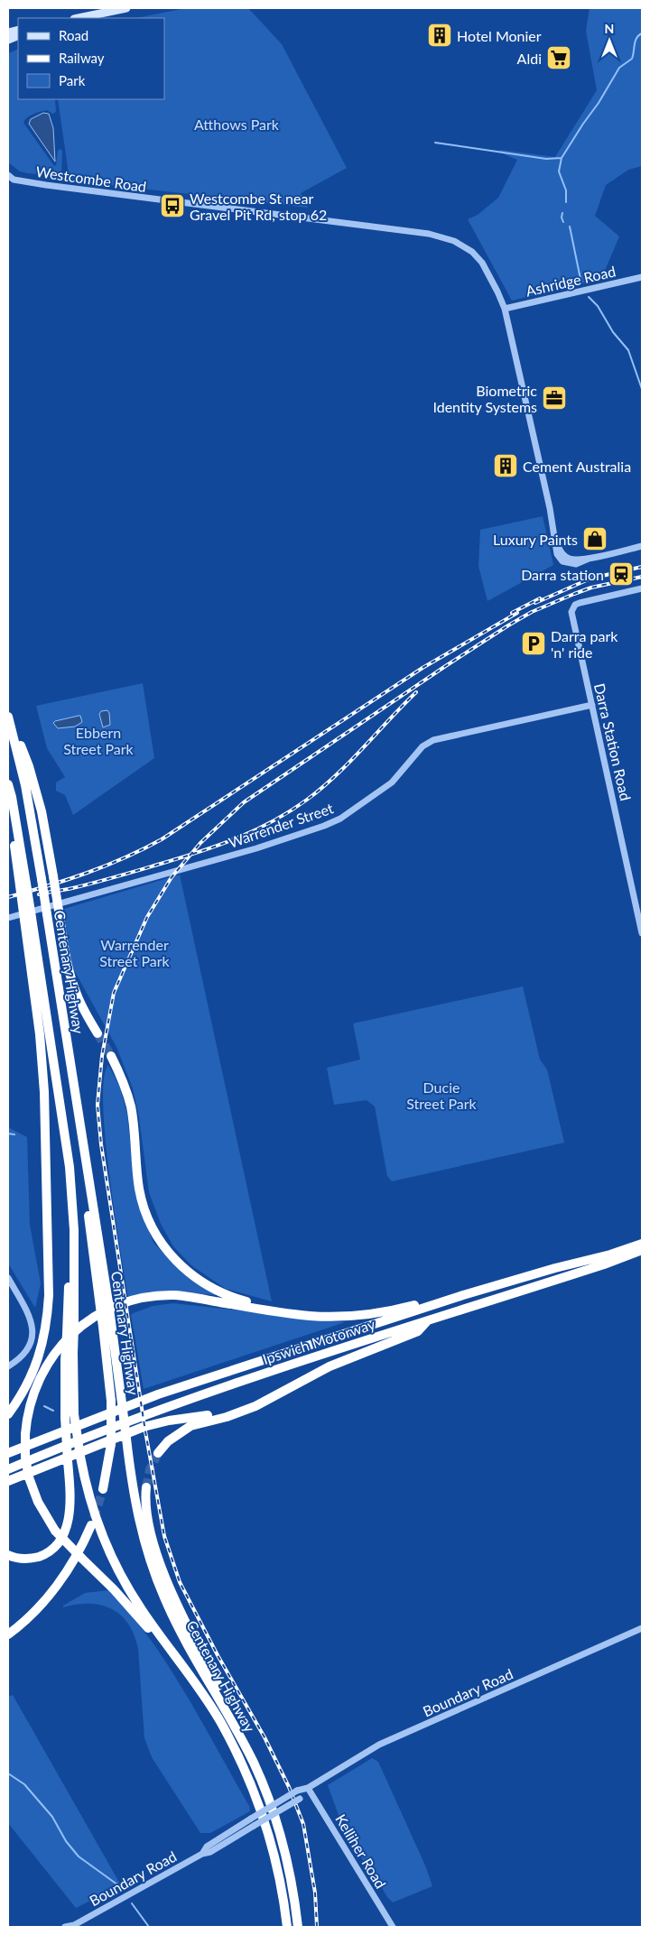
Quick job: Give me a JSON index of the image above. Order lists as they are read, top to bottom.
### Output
{
  "streets": {
    "highway": ["Centenary Highway", "Ipswich Motorway"],
    "street": [
      "Westcombe Road",
      "Ashridge Road",
      "Darra Station Road",
      "Warrender Street",
      "Boundary Road",
      "Kelliher Road"
    ]
  },
  "crossings": [
    ["Westcombe Road", "Ashridge Road"],
    ["Darra Station Road", "Warrender Street"],
    ["Boundary Road", "Kelliher Road"]
  ],
  "parks": [
    "Atthows Park",
    "Ebbern Street Park",
    "Warrender Street Park",
    "Ducie Street Park"
  ],
  "places": {
    "building": ["Hotel Monier", "Cement Australia"],
    "supermarket": ["Aldi"],
    "bus stop": ["Westcombe St near Gravel Pit Rd, stop 62"],
    "office": ["Biometric Identity Systems"],
    "shop": ["Luxury Paints"],
    "station": ["Darra station"],
    "parking": ["Darra park 'n' ride"]
  },
  "legend": ["Road", "Railway", "Park"],
  "north": "top"
}
